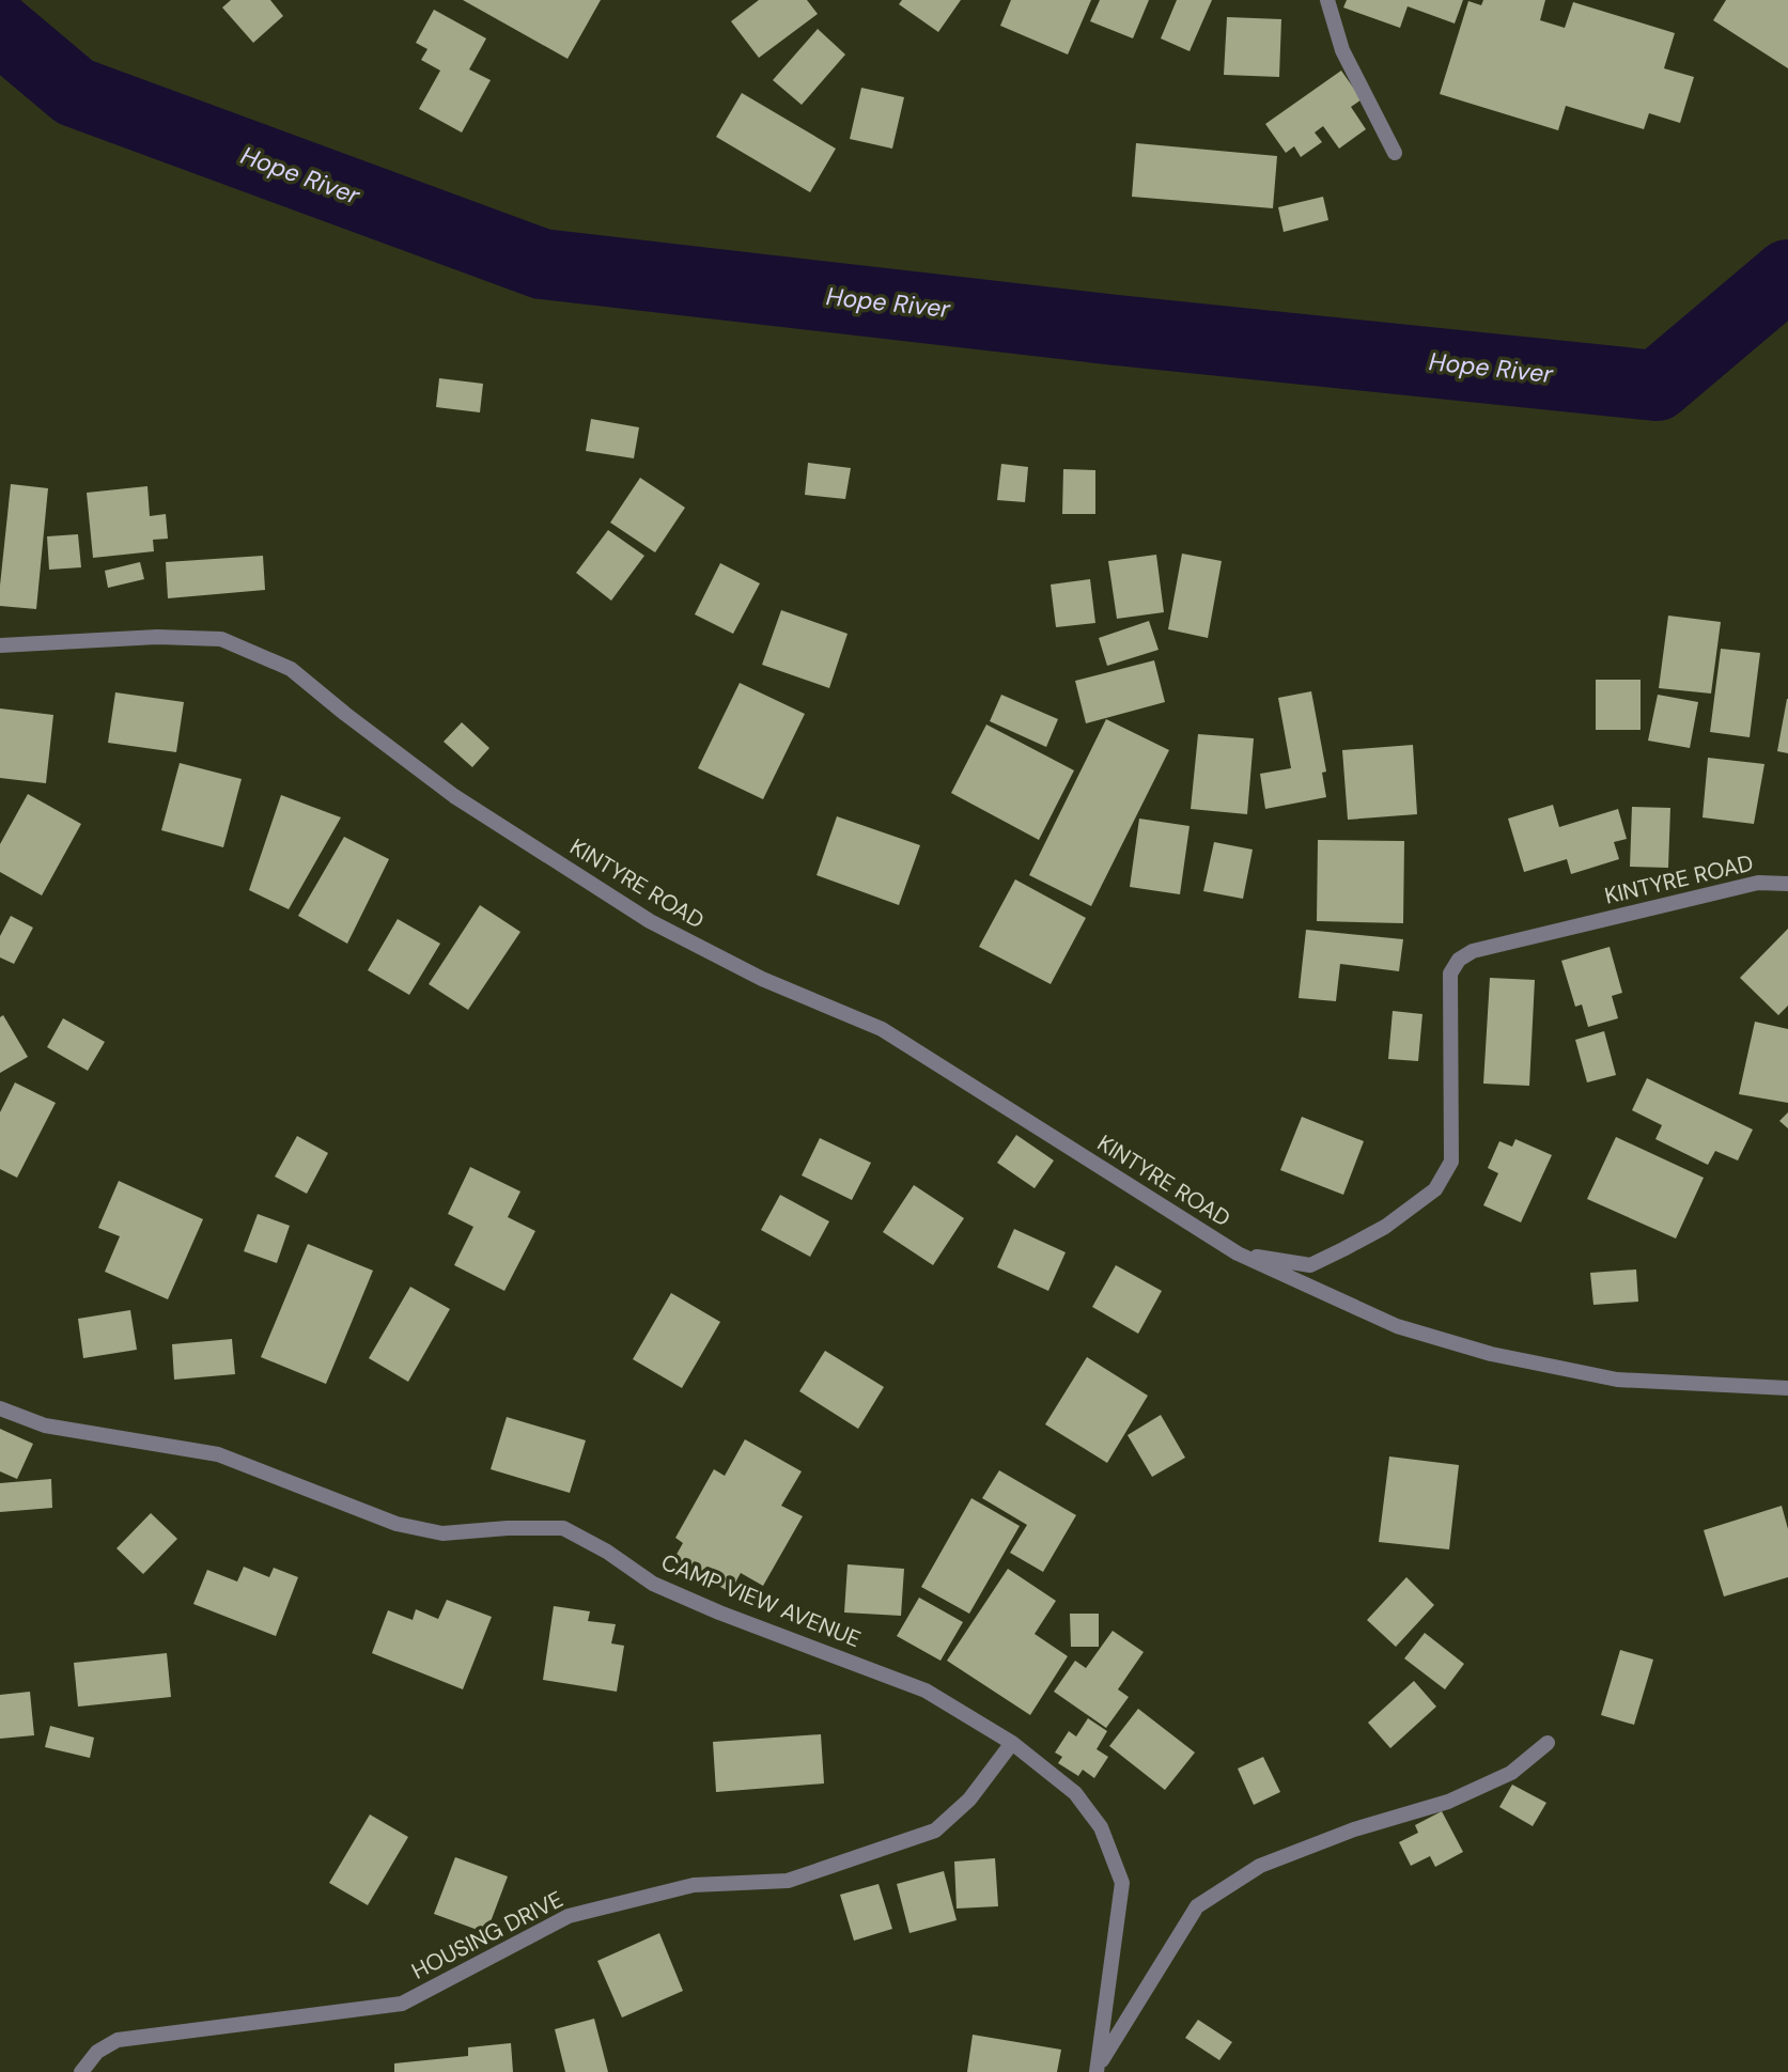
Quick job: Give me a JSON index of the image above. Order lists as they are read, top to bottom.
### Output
{
  "streets": {
    "street": ["KINTYRE ROAD", "CAMP VIEW AVENUE", "HOUSING DRIVE"]
  },
  "crossings": [
    ["CAMP VIEW AVENUE", "HOUSING DRIVE"]
  ],
  "water": ["Hope River"]
}
